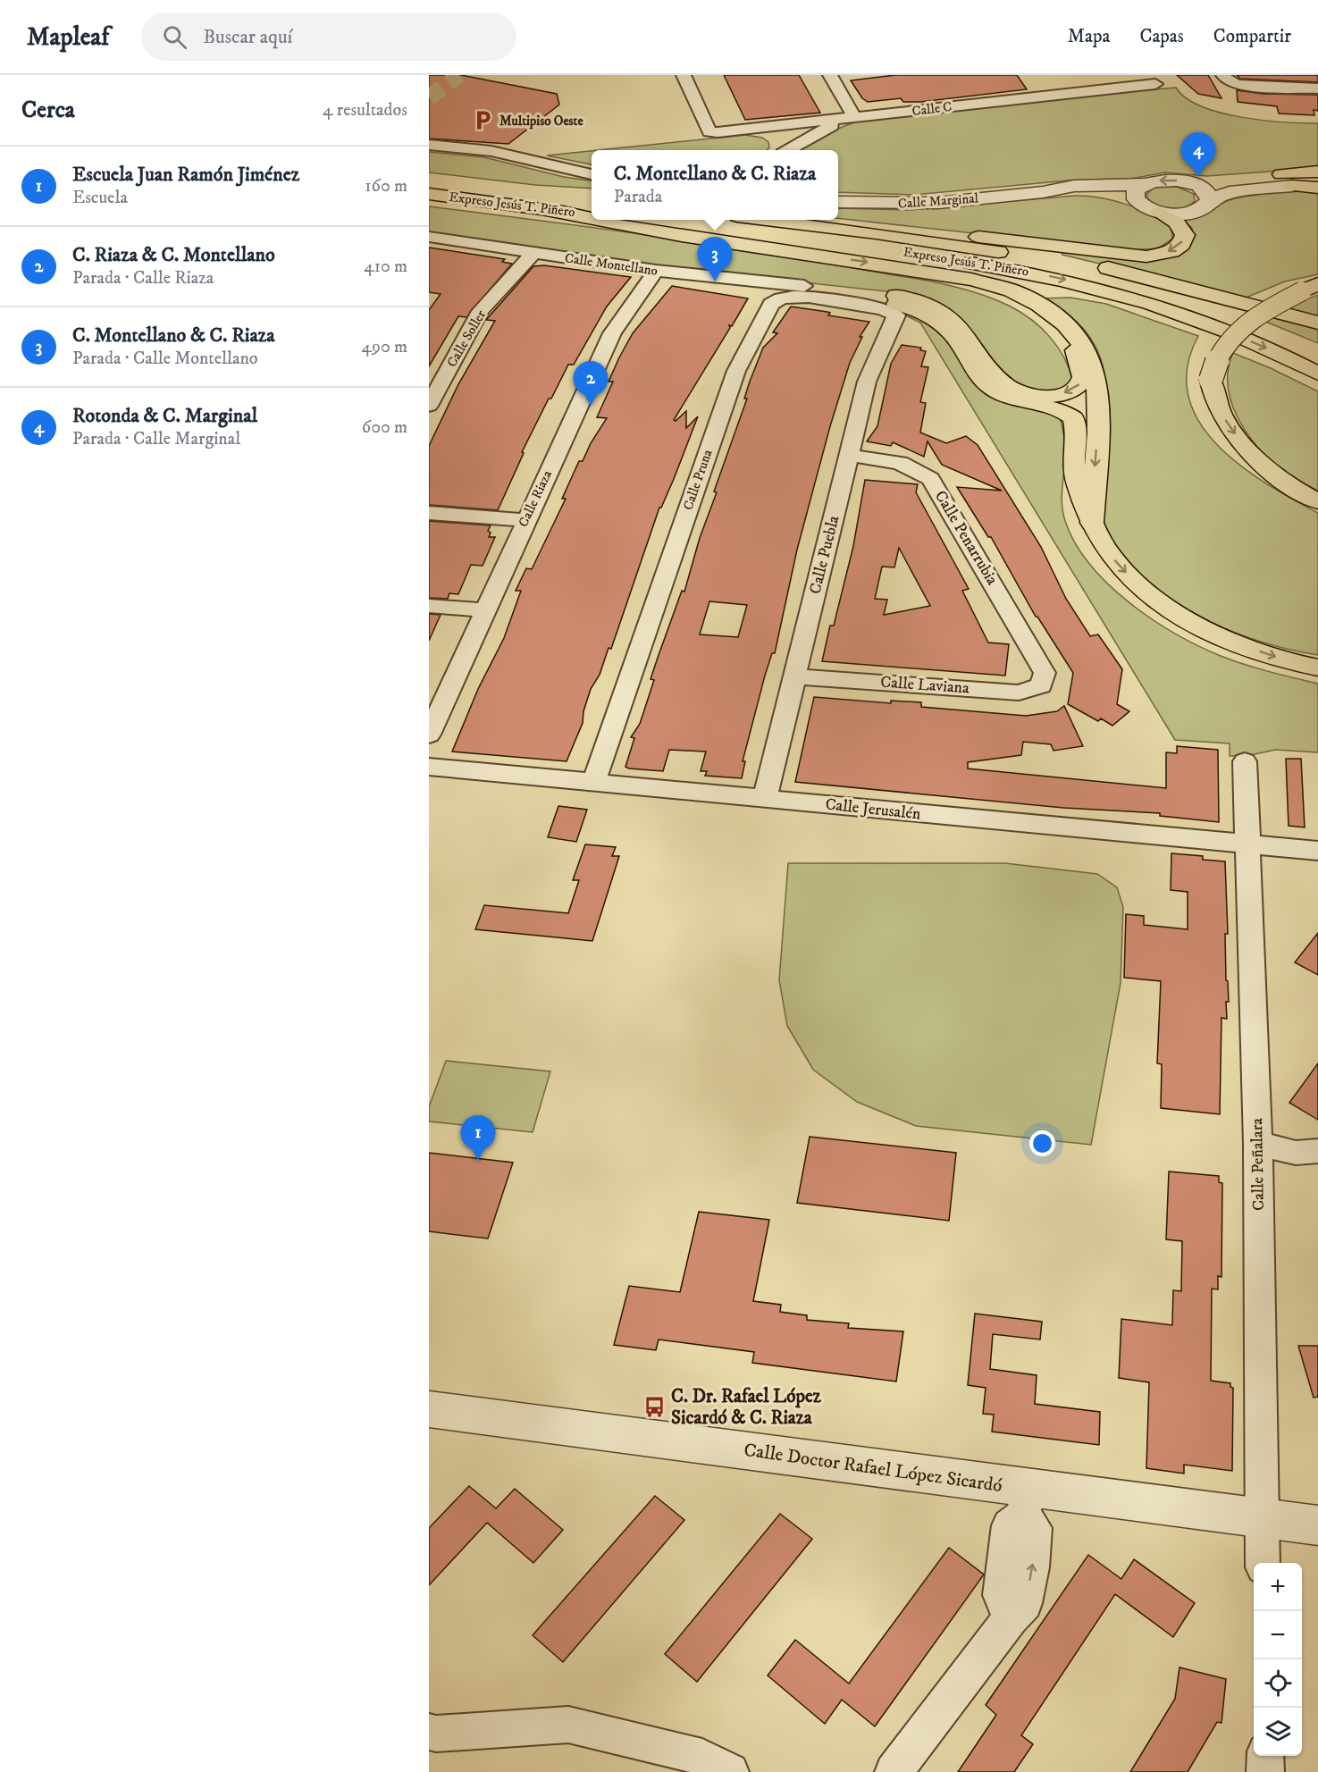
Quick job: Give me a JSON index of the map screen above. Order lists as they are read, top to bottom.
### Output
{
  "streets": {
    "highway": ["Expreso Jesús T. Piñero"],
    "street": [
      "Calle C",
      "Calle Marginal",
      "Calle Montellano",
      "Calle Soller",
      "Calle Pruna",
      "Calle Riaza",
      "Calle Penarrubia",
      "Calle Puebla",
      "Calle Laviana",
      "Calle Jerusalén",
      "Calle Peñalara",
      "Calle Doctor Rafael López Sicardó"
    ]
  },
  "crossings": [
    ["Calle Montellano", "Calle Soller"],
    ["Calle Montellano", "Calle Pruna"],
    ["Calle Montellano", "Calle Riaza"],
    ["Calle Montellano", "Calle Puebla"],
    ["Calle Pruna", "Calle Puebla"],
    ["Calle Pruna", "Calle Jerusalén"],
    ["Calle Penarrubia", "Calle Puebla"],
    ["Calle Penarrubia", "Calle Laviana"],
    ["Calle Puebla", "Calle Laviana"],
    ["Calle Puebla", "Calle Jerusalén"],
    ["Calle Jerusalén", "Calle Peñalara"],
    ["Calle Peñalara", "Calle Doctor Rafael López Sicardó"]
  ],
  "places": {
    "parking": ["Multipiso Oeste"],
    "bus stop": ["C. Dr. Rafael López Sicardó & C. Riaza"]
  },
  "page": {
    "header": "Mapleaf",
    "search": "Buscar aquí",
    "nav": ["Mapa", "Capas", "Compartir"],
    "heading": ["Cerca", "4 resultados"],
    "pins": [
      "4",
      "3",
      "2",
      "1"
    ],
    "list": [
      {
        "mark": "1",
        "name": "Escuela Juan Ramón Jiménez",
        "note": "Escuela",
        "value": "160 m"
      },
      {
        "mark": "2",
        "name": "C. Riaza & C. Montellano",
        "note": "Parada · Calle Riaza",
        "value": "410 m"
      },
      {
        "mark": "3",
        "name": "C. Montellano & C. Riaza",
        "note": "Parada · Calle Montellano",
        "value": "490 m"
      },
      {
        "mark": "4",
        "name": "Rotonda & C. Marginal",
        "note": "Parada · Calle Marginal",
        "value": "600 m"
      }
    ],
    "popup": ["C. Montellano & C. Riaza", "Parada"],
    "map_buttons": ["+", "−"]
  }
}
